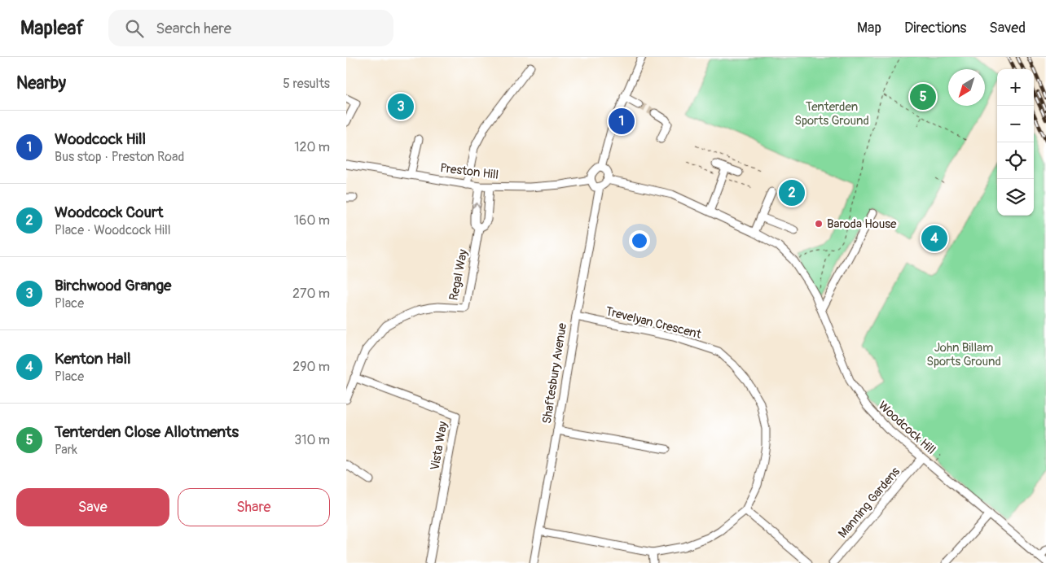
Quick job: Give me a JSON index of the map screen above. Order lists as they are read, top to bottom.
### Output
{
  "streets": {
    "street": [
      "Preston Hill",
      "Regal Way",
      "Trevelyan Crescent",
      "Shaftesbury Avenue",
      "Woodcock Hill",
      "Vista Way",
      "Manning Gardens"
    ]
  },
  "crossings": [
    ["Preston Hill", "Regal Way"],
    ["Preston Hill", "Shaftesbury Avenue"],
    ["Preston Hill", "Woodcock Hill"],
    ["Regal Way", "Vista Way"],
    ["Trevelyan Crescent", "Shaftesbury Avenue"],
    ["Shaftesbury Avenue", "Woodcock Hill"],
    ["Woodcock Hill", "Manning Gardens"]
  ],
  "parks": ["Tenterden Sports Ground", "John Billam Sports Ground"],
  "places": ["Baroda House"],
  "north": "bottom left",
  "page": {
    "header": "Mapleaf",
    "search": "Search here",
    "nav": ["Map", "Directions", "Saved"],
    "heading": ["Nearby", "5 results"],
    "map_buttons": ["+", "−"],
    "pins": [
      "5",
      "3",
      "1",
      "2",
      "4"
    ],
    "list": [
      {
        "mark": "1",
        "name": "Woodcock Hill",
        "note": "Bus stop · Preston Road",
        "value": "120 m"
      },
      {
        "mark": "2",
        "name": "Woodcock Court",
        "note": "Place · Woodcock Hill",
        "value": "160 m"
      },
      {
        "mark": "3",
        "name": "Birchwood Grange",
        "note": "Place",
        "value": "270 m"
      },
      {
        "mark": "4",
        "name": "Kenton Hall",
        "note": "Place",
        "value": "290 m"
      },
      {
        "mark": "5",
        "name": "Tenterden Close Allotments",
        "note": "Park",
        "value": "310 m"
      }
    ],
    "buttons": ["Save", "Share"]
  }
}
